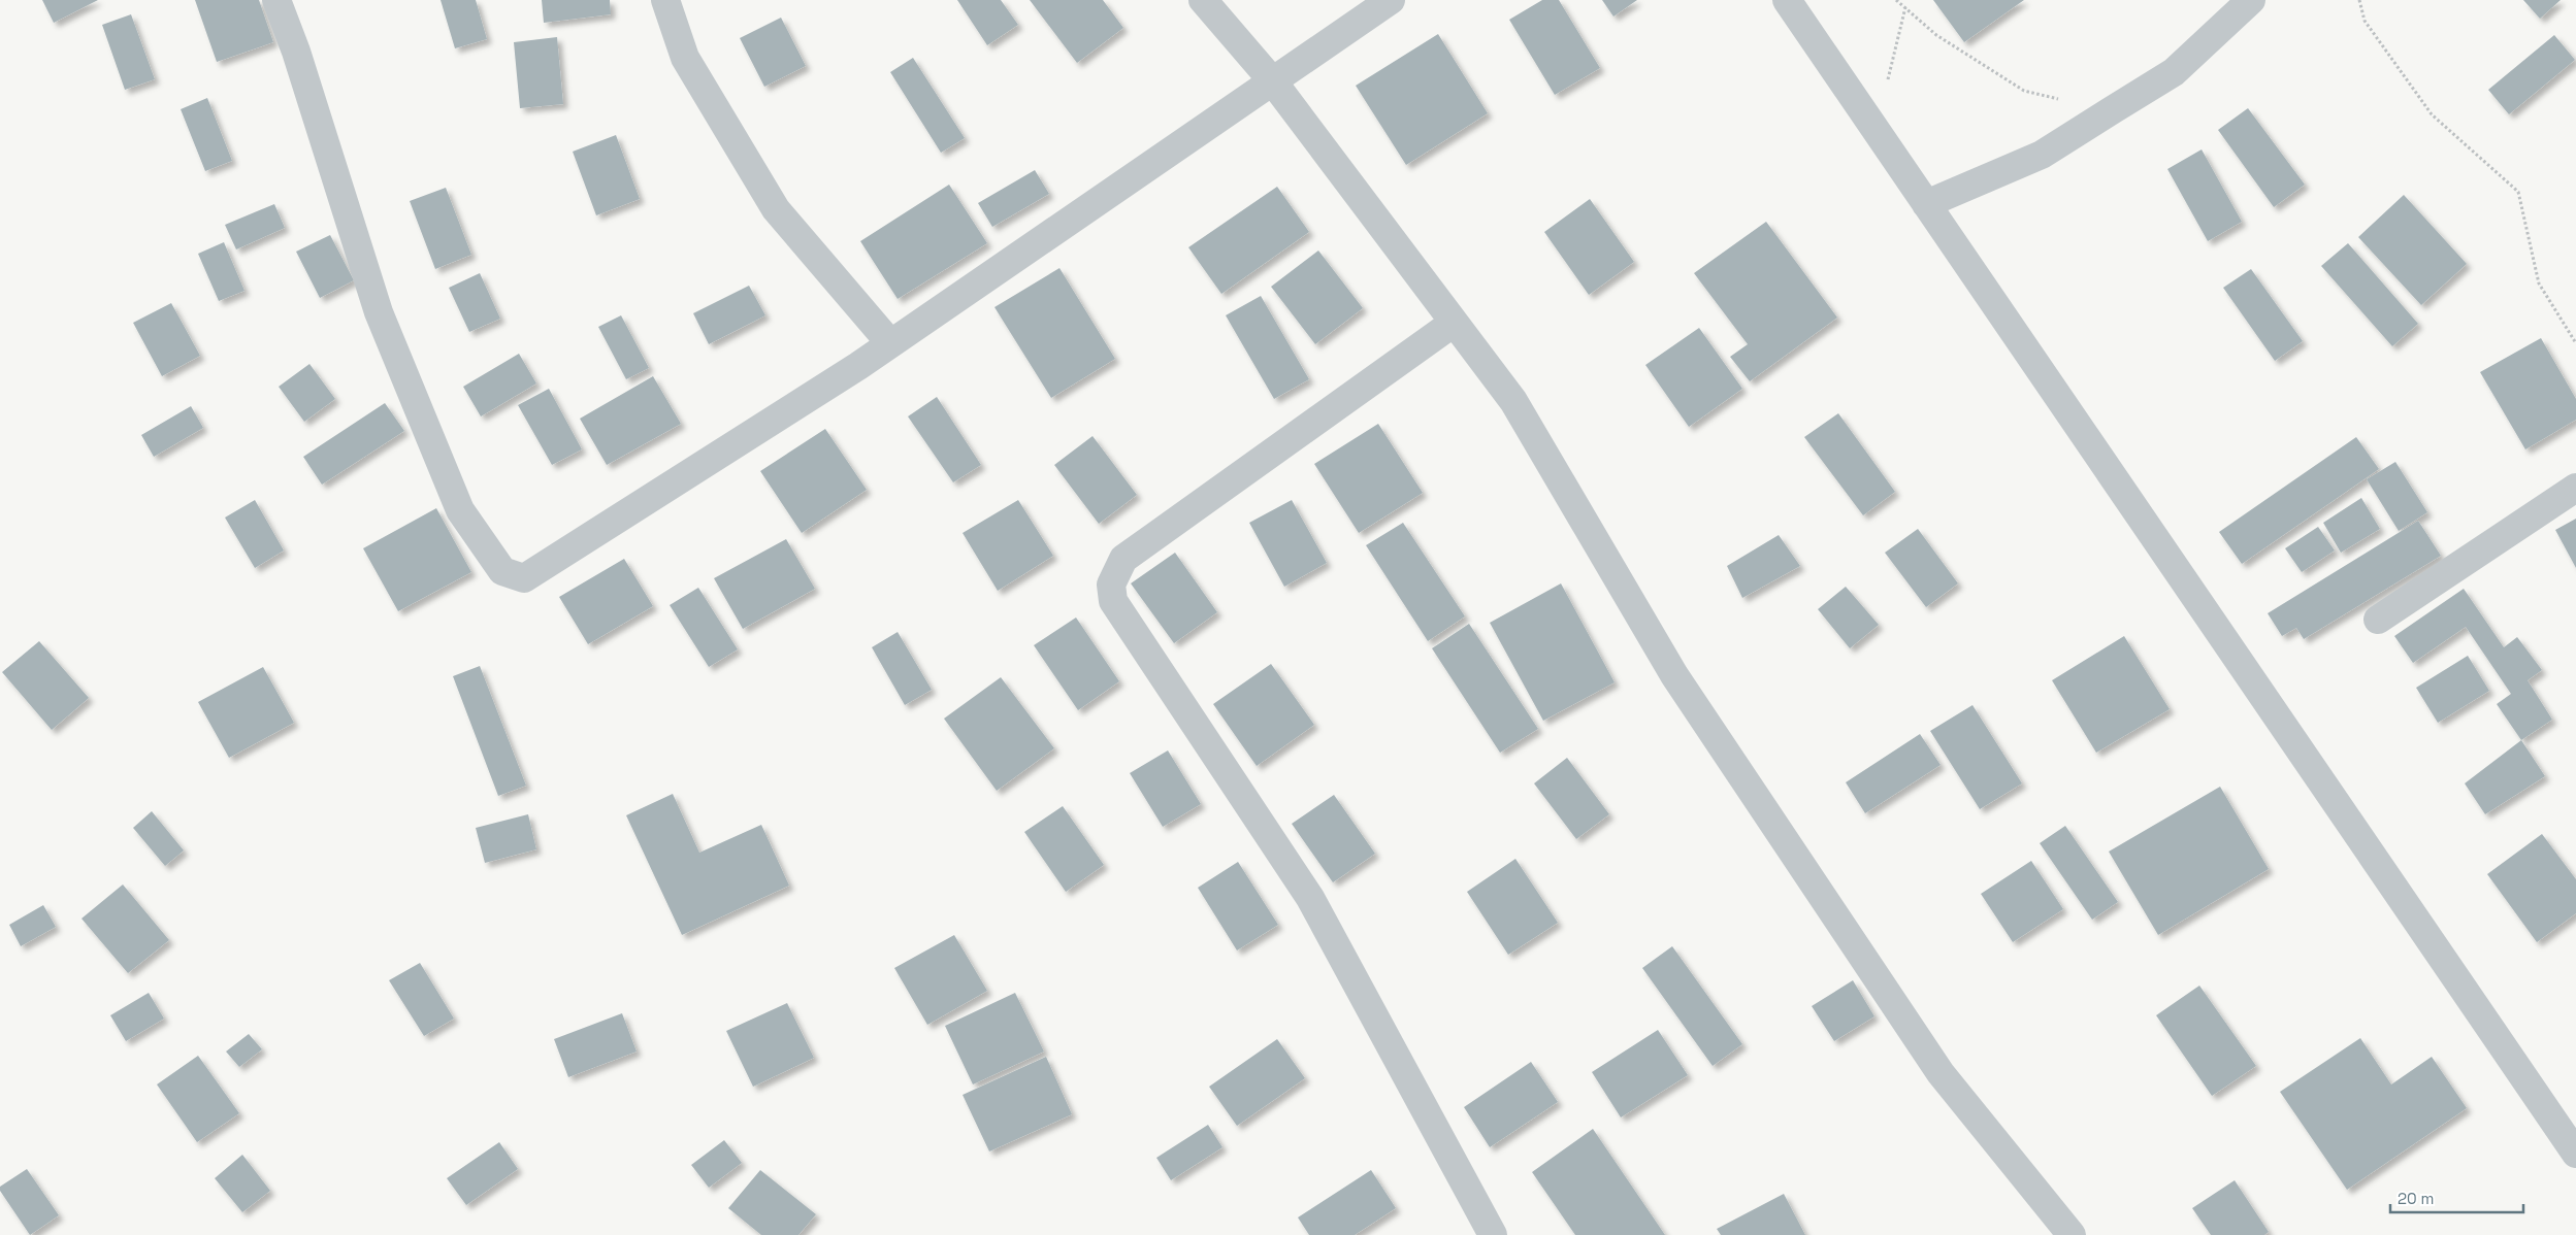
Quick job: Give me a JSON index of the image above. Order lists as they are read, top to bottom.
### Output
{
  "scale_bar": "20 m"
}
